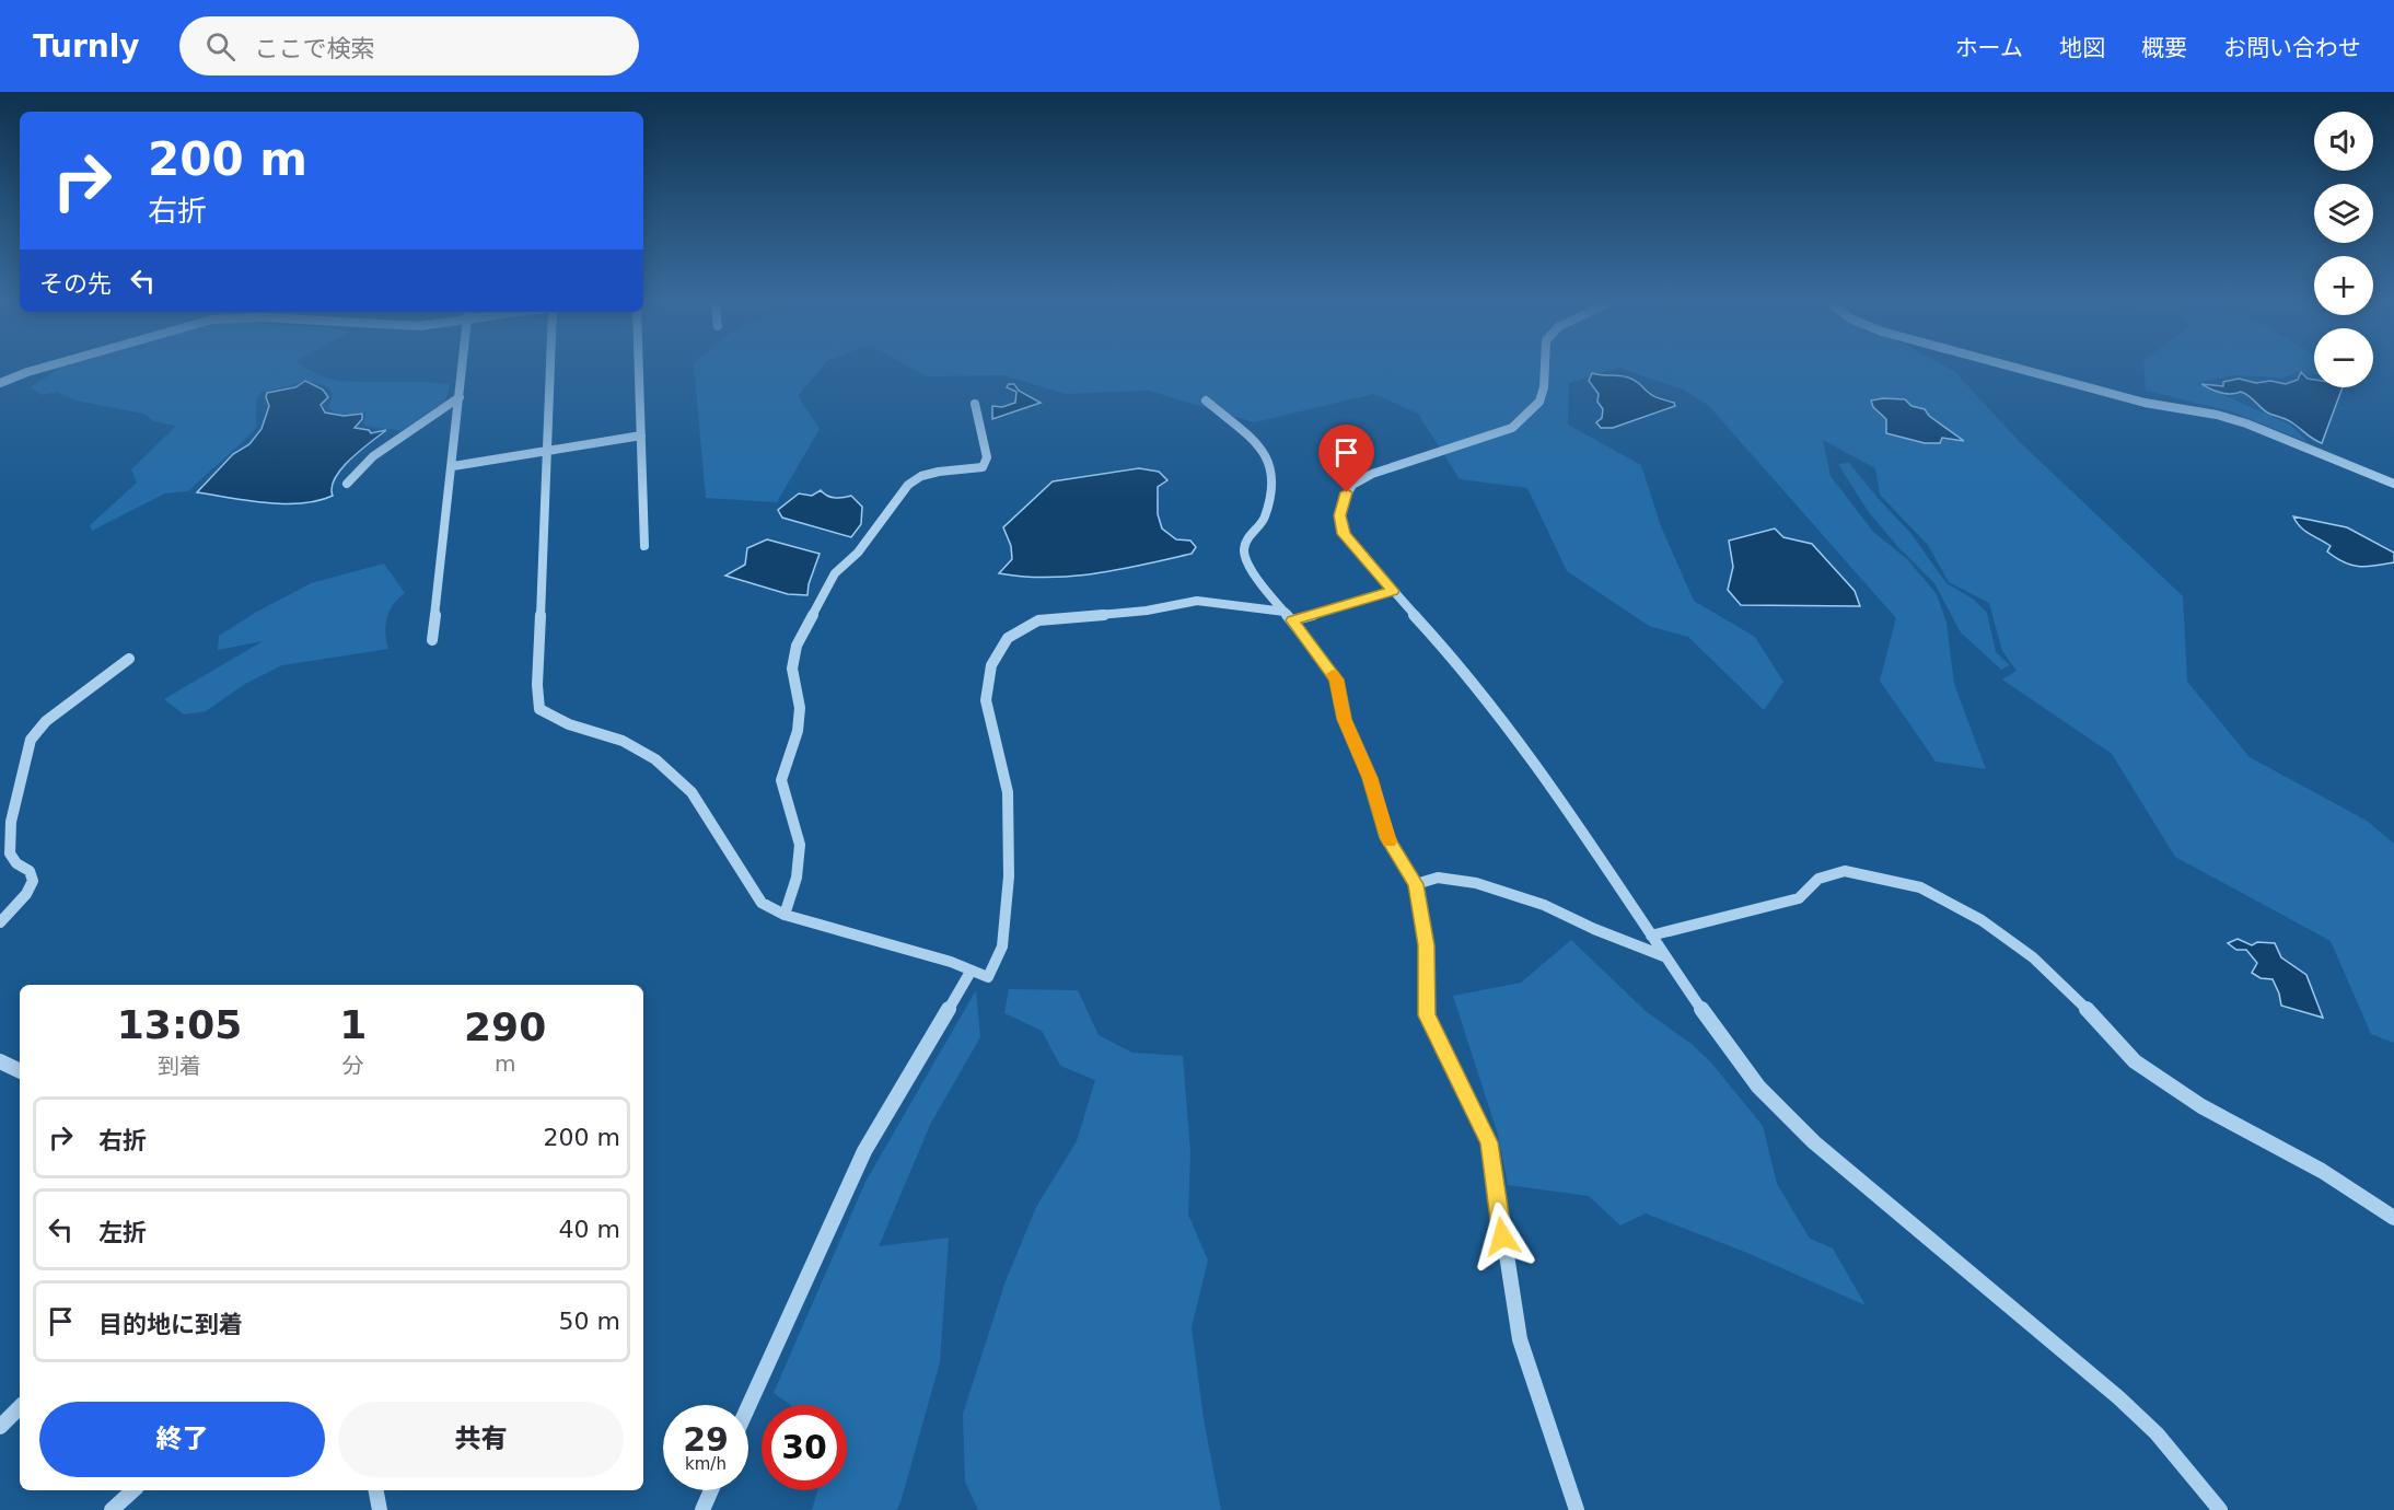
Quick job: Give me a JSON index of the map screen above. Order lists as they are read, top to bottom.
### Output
{
  "page": {
    "header": "Turnly",
    "search": "ここで検索",
    "nav": [
      "ホーム",
      "地図",
      "概要",
      "お問い合わせ"
    ],
    "map_buttons": ["+", "−"],
    "turn": ["200 m", "右折"],
    "then": "その先",
    "eta": [
      "13:05",
      "到着",
      "1",
      "分",
      "290",
      "m"
    ],
    "list": [
      {
        "name": "右折",
        "value": "200 m"
      },
      {
        "name": "左折",
        "value": "40 m"
      },
      {
        "name": "目的地に到着",
        "value": "50 m"
      }
    ],
    "buttons": ["終了", "共有"],
    "speed": "29 km/h",
    "limit": "30"
  }
}
